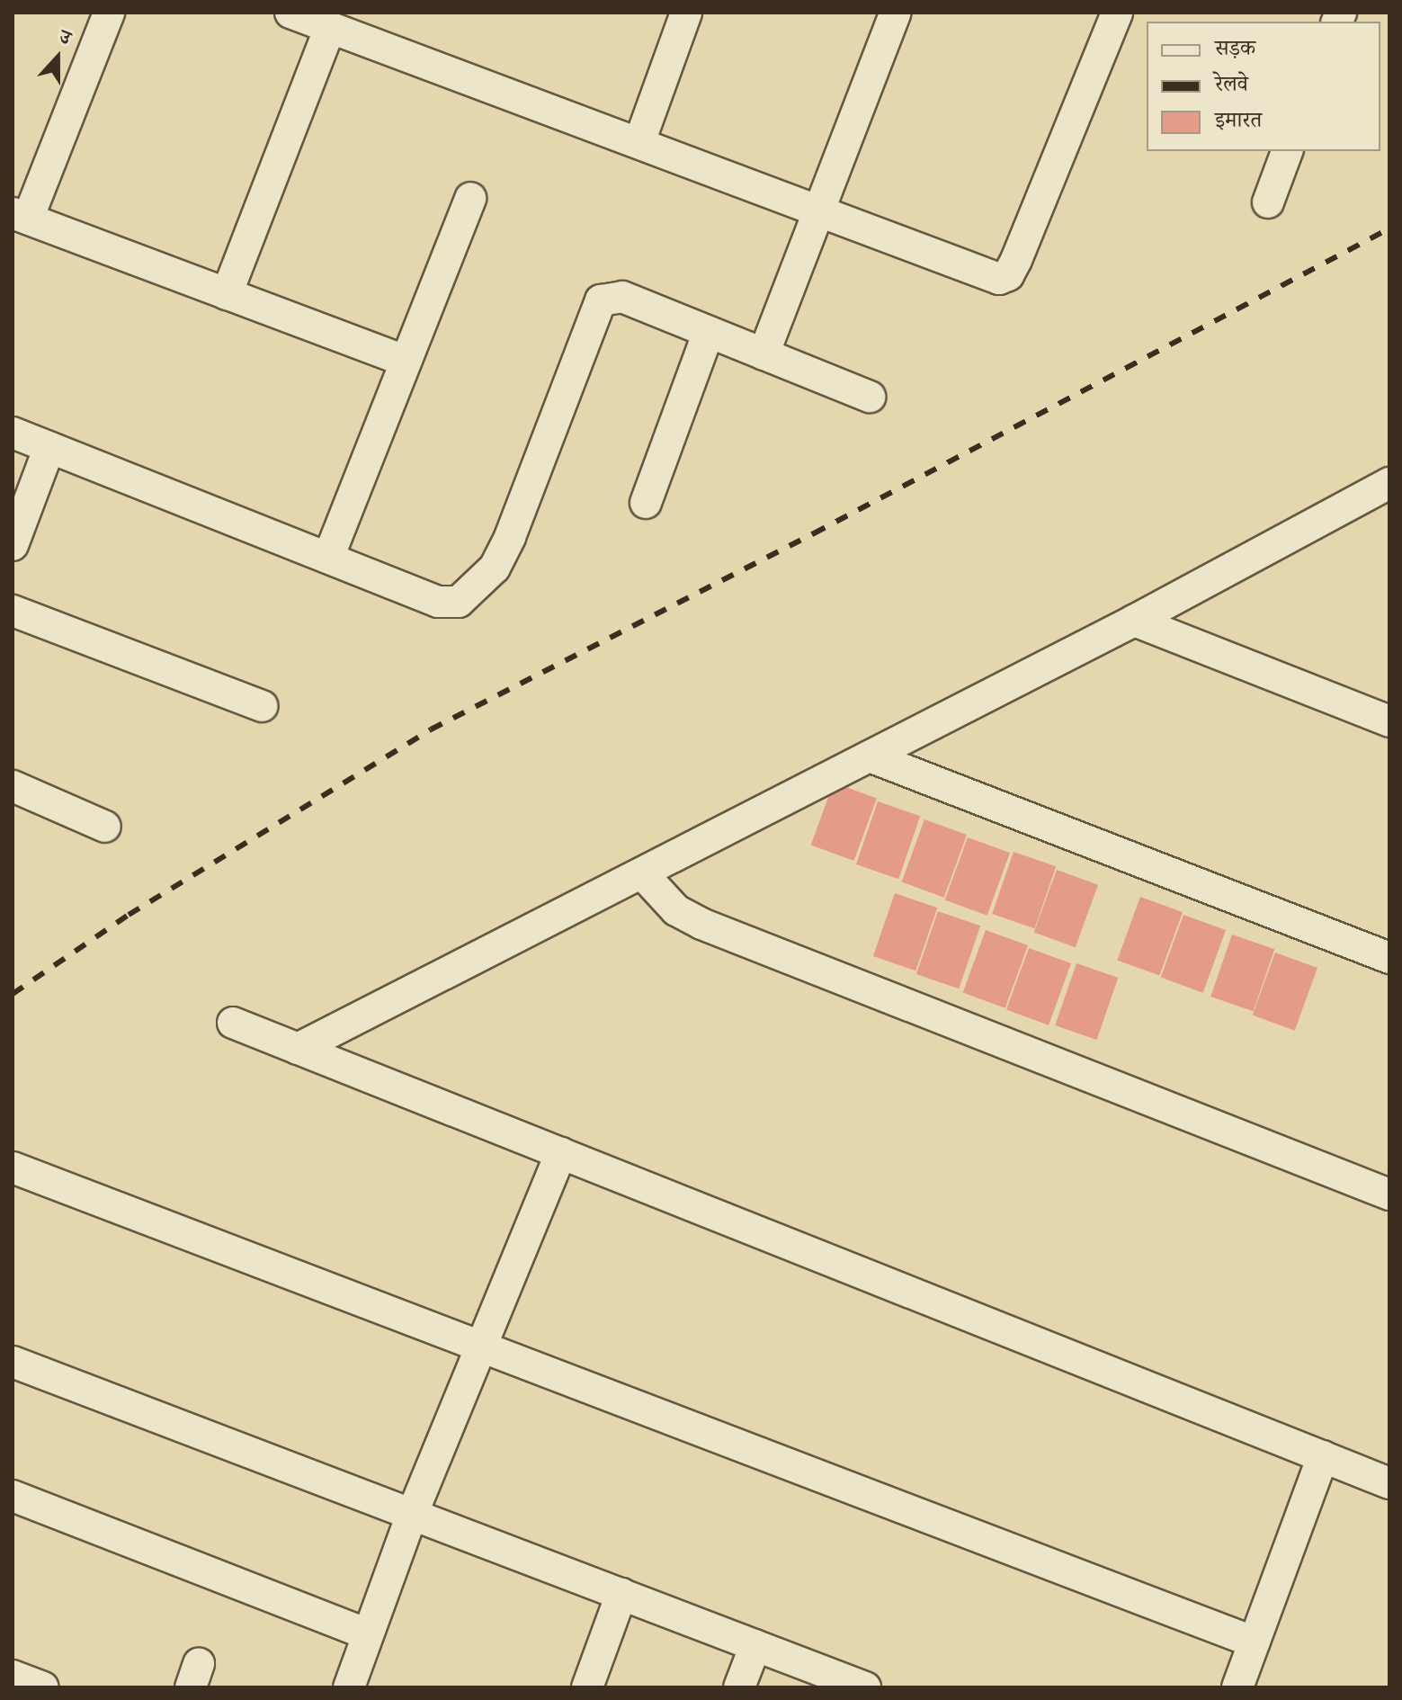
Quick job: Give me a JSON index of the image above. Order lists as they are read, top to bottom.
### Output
{
  "legend": ["सड़क", "रेलवे", "इमारत"],
  "north": "top"
}
